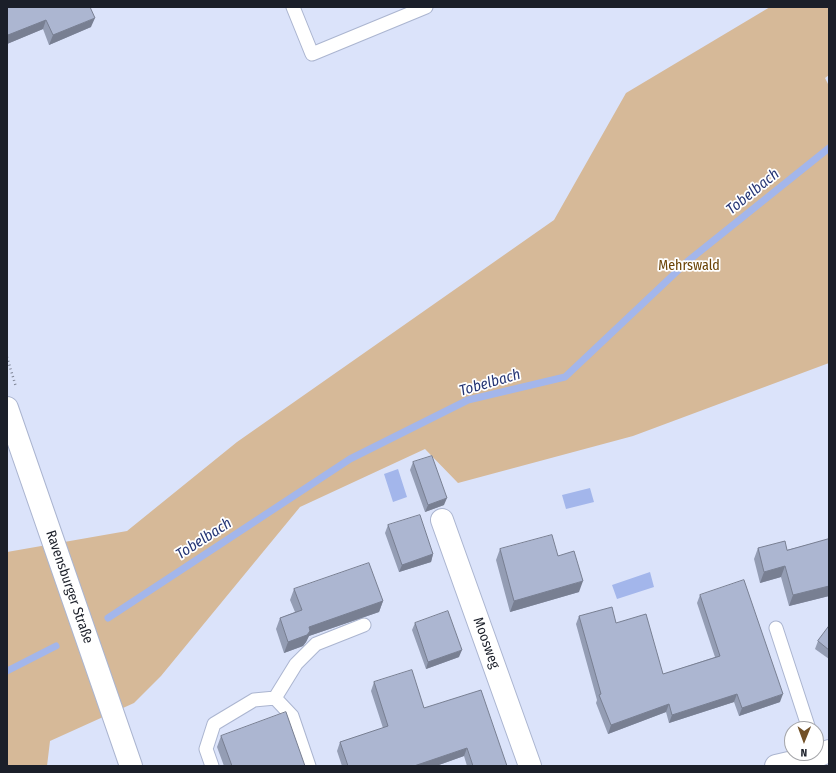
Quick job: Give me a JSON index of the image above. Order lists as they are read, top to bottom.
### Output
{
  "streets": {
    "main road": ["Ravensburger Straße", "Moosweg"]
  },
  "water": ["Tobelbach"],
  "parks": ["Mehrswald"],
  "north": "bottom"
}
